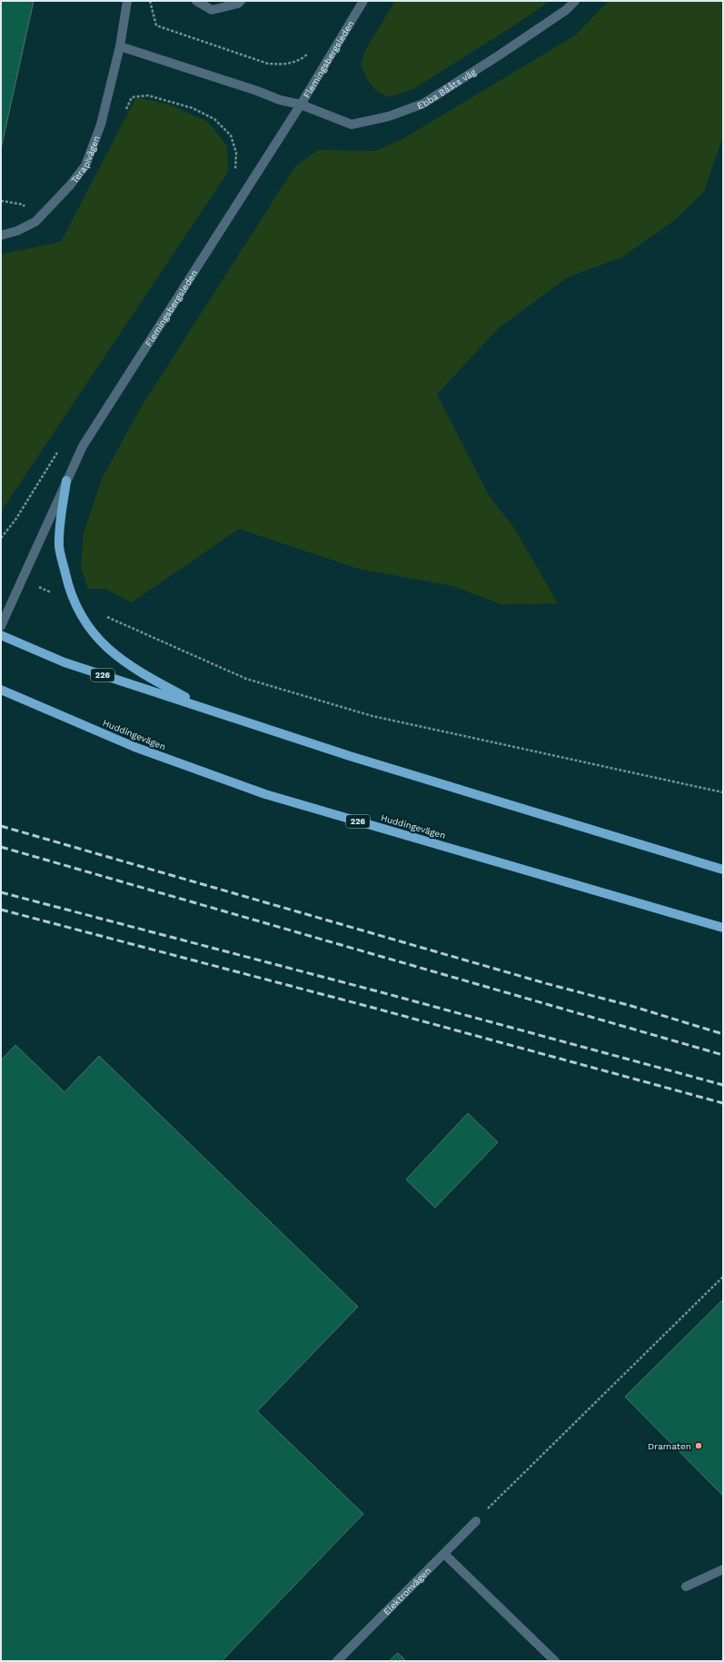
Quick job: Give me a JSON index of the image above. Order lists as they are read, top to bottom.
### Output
{
  "streets": {
    "main road": ["226", "Huddingevägen"],
    "street": [
      "Flemingsbergsleden",
      "Ebba Bååts väg",
      "Terapivägen",
      "Elektronvägen"
    ]
  },
  "crossings": [
    ["Flemingsbergsleden", "Ebba Bååts väg"]
  ],
  "places": ["Dramaten"]
}
